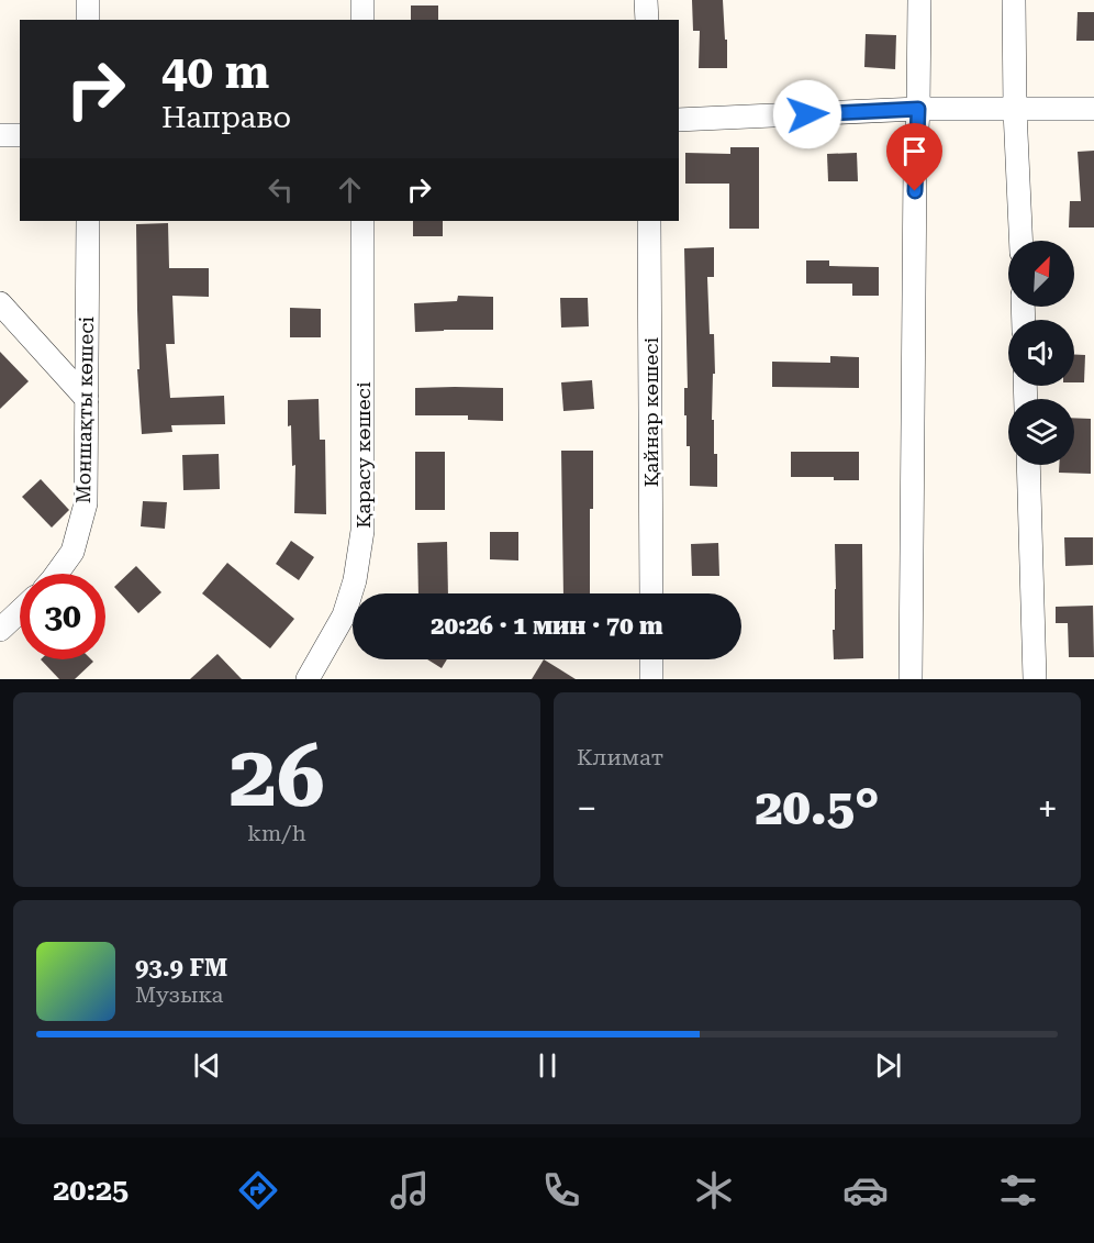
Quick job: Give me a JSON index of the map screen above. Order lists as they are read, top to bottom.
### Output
{
  "streets": {
    "street": ["Моншақты көшесі", "Қайнар көшесі", "Қарасу көшесі"]
  },
  "north": "top right",
  "page": {
    "turn": ["40 m", "Направо"],
    "limit": "30",
    "trip": "20:26 · 1 мин · 70 m",
    "tile": [
      ["26", "km/h"],
      "Климат"
    ],
    "heat": ["−", "20.5°", "+"],
    "song": ["93.9 FM", "Музыка"],
    "tabs": "20:25"
  }
}
